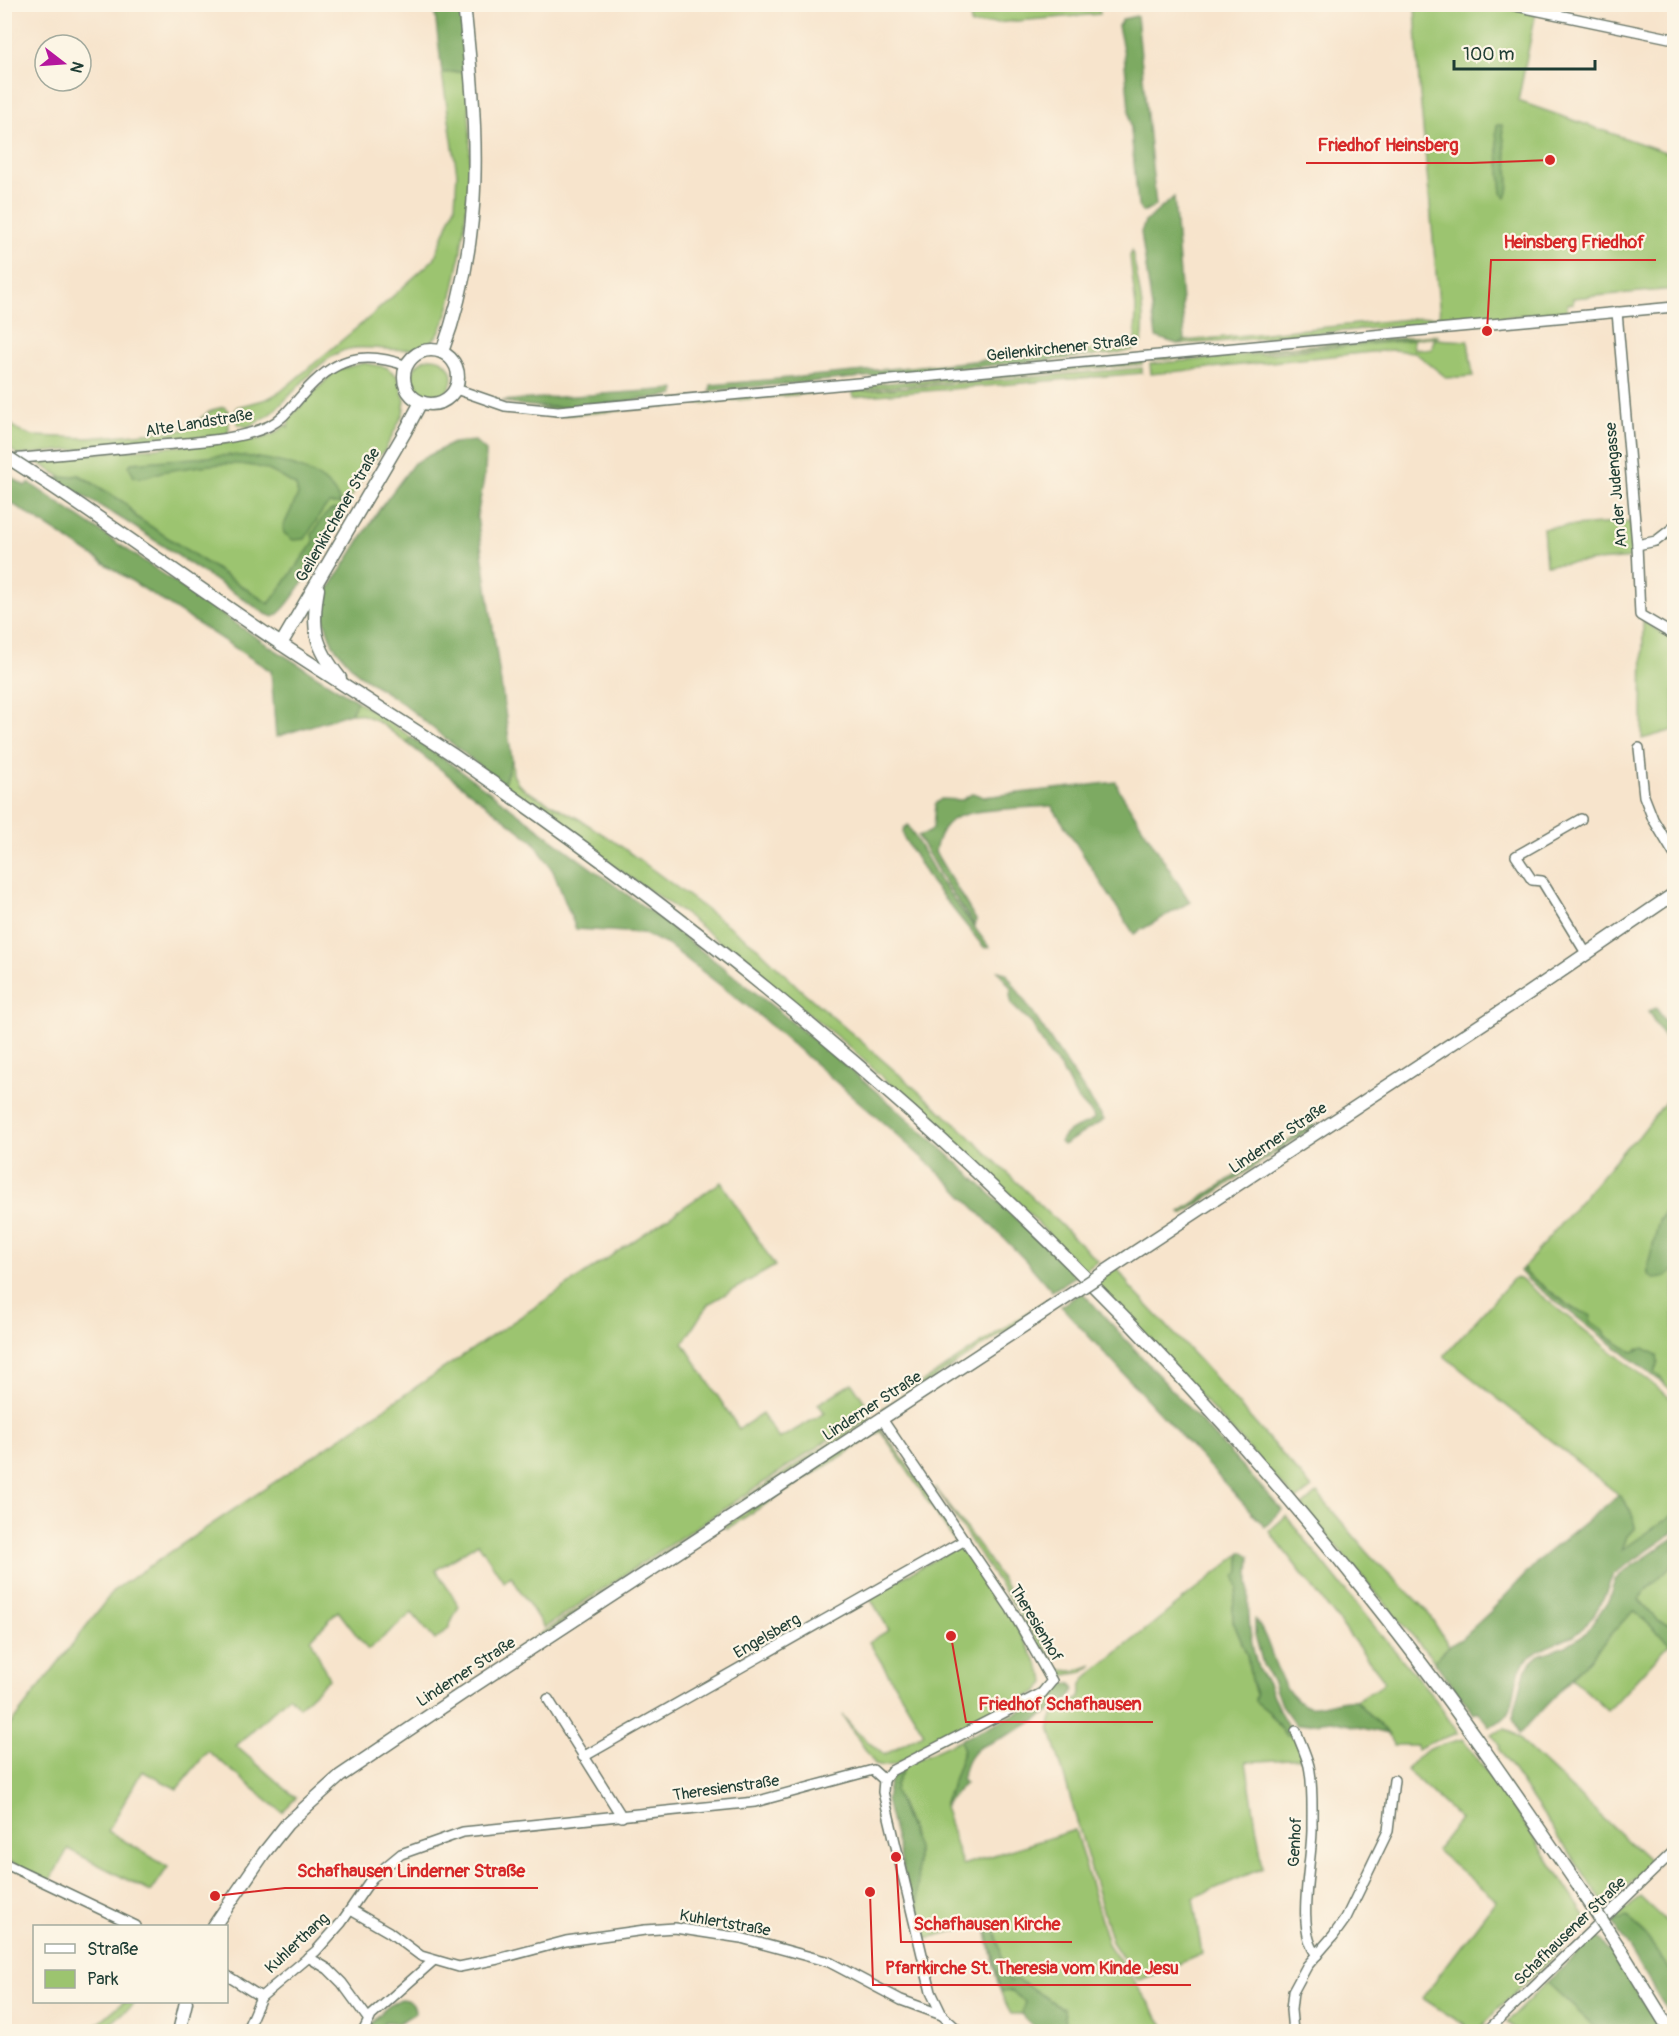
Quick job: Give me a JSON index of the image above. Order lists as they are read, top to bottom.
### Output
{
  "streets": {
    "main road": ["Geilenkirchener Straße", "Linderner Straße"],
    "street": [
      "Alte Landstraße",
      "An der Judengasse",
      "Theresienhof",
      "Engelsberg",
      "Theresienstraße",
      "Genhof",
      "Kuhlertstraße",
      "Schafhausener Straße",
      "Kuhlerthang"
    ]
  },
  "crossings": [
    ["Geilenkirchener Straße", "Alte Landstraße"],
    ["Geilenkirchener Straße", "An der Judengasse"],
    ["Linderner Straße", "Theresienhof"],
    ["Theresienhof", "Engelsberg"],
    ["Theresienhof", "Theresienstraße"],
    ["Theresienstraße", "Kuhlertstraße"],
    ["Theresienstraße", "Kuhlerthang"],
    ["Kuhlertstraße", "Kuhlerthang"]
  ],
  "places": [
    "Friedhof Heinsberg",
    "Heinsberg Friedhof",
    "Friedhof Schafhausen",
    "Schafhausen Kirche",
    "Pfarrkirche St. Theresia vom Kinde Jesu",
    "Schafhausen Linderner Straße"
  ],
  "legend": ["Straße", "Park"],
  "scale_bar": "100 m",
  "north": "right"
}
